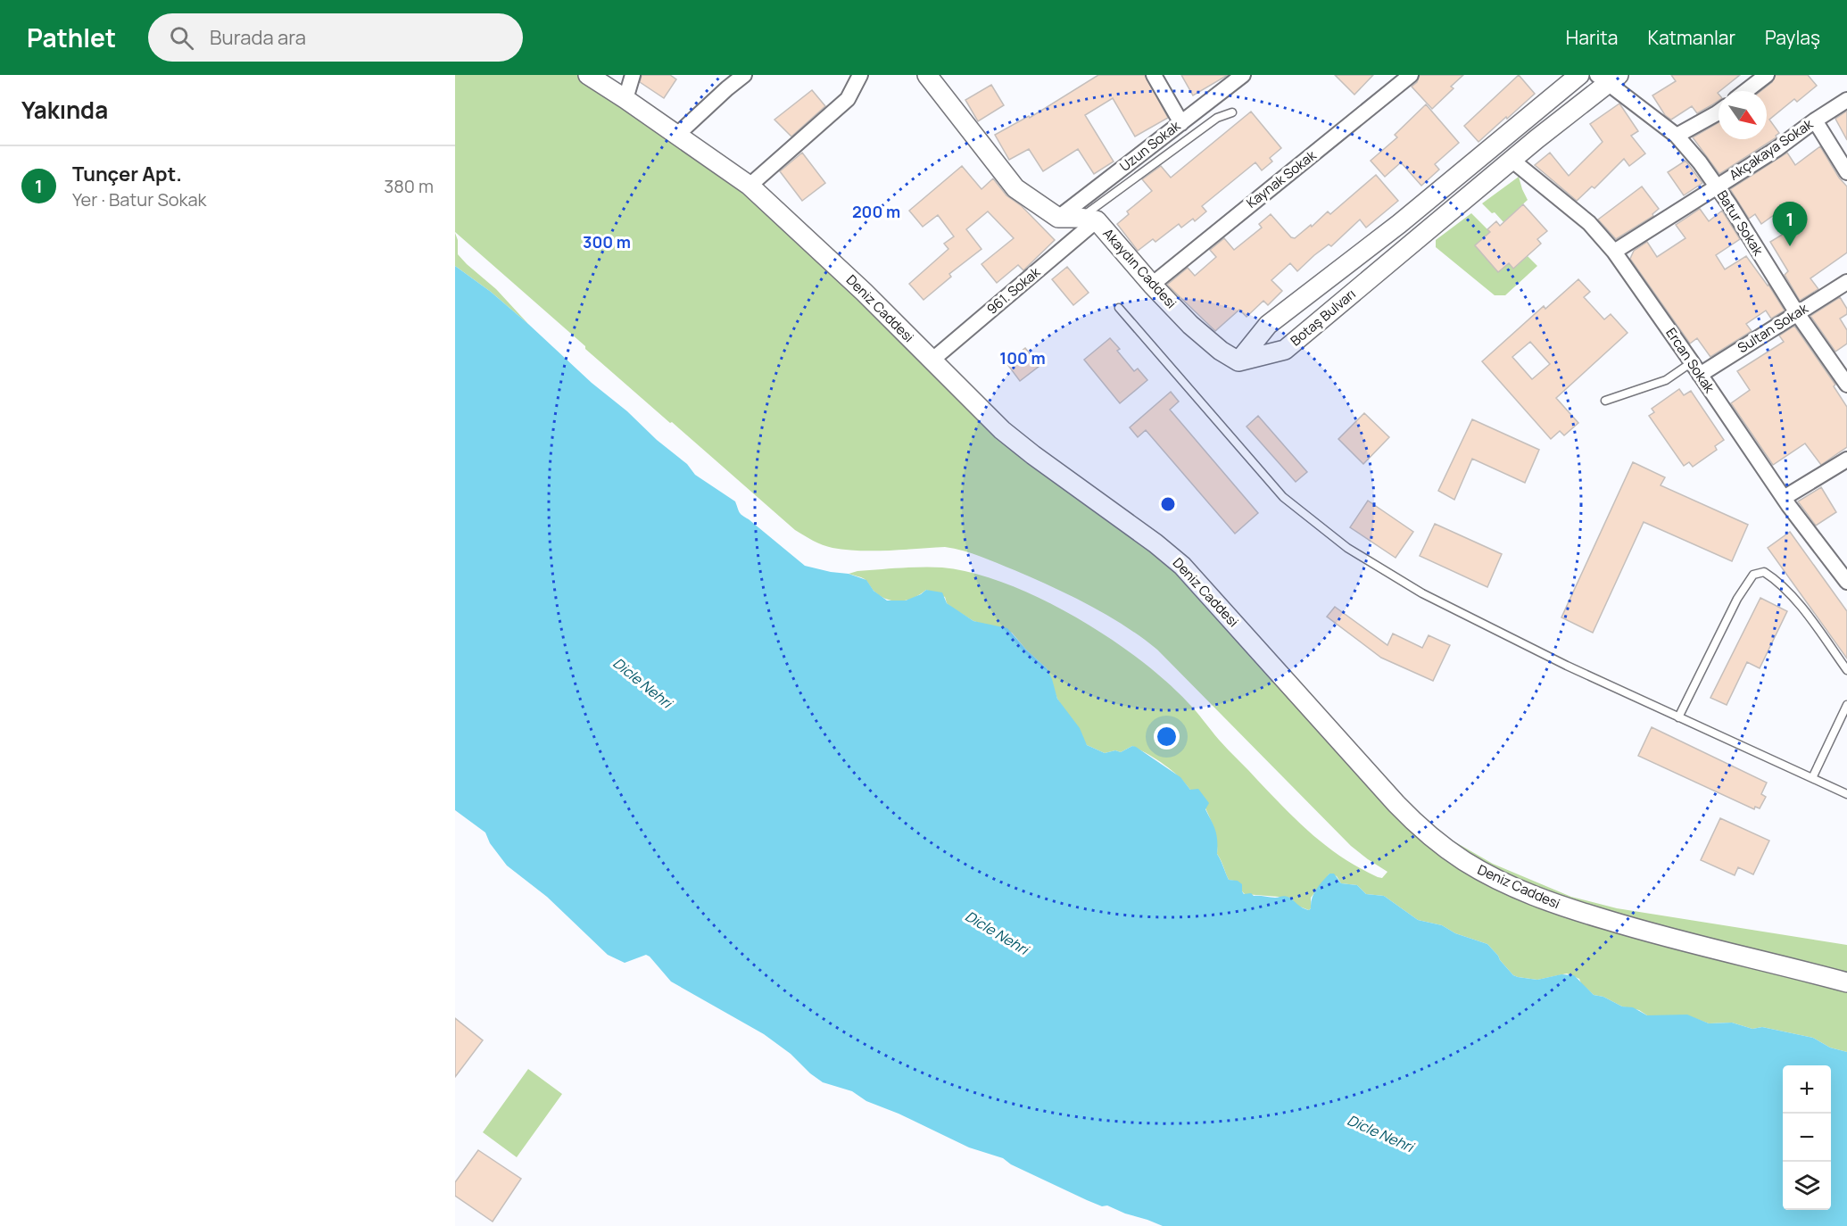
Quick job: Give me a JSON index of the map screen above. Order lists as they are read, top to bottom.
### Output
{
  "streets": {
    "street": [
      "Uzun Sokak",
      "Akçakaya Sokak",
      "Kaynak Sokak",
      "Batur Sokak",
      "Akaydın Caddesi",
      "961. Sokak",
      "Deniz Caddesi",
      "Botaş Bulvarı",
      "Sultan Sokak",
      "Ercan Sokak"
    ]
  },
  "crossings": [
    ["Akçakaya Sokak", "Batur Sokak"],
    ["Akçakaya Sokak", "Ercan Sokak"],
    ["Kaynak Sokak", "Akaydın Caddesi"],
    ["Batur Sokak", "Botaş Bulvarı"],
    ["Batur Sokak", "Sultan Sokak"],
    ["Akaydın Caddesi", "961. Sokak"],
    ["Akaydın Caddesi", "Botaş Bulvarı"],
    ["961. Sokak", "Deniz Caddesi"],
    ["Botaş Bulvarı", "Ercan Sokak"],
    ["Sultan Sokak", "Ercan Sokak"]
  ],
  "water": ["Dicle Nehri"],
  "north": "bottom right",
  "page": {
    "header": "Pathlet",
    "search": "Burada ara",
    "nav": ["Harita", "Katmanlar", "Paylaş"],
    "heading": "Yakında",
    "list": [
      {
        "mark": "1",
        "name": "Tunçer Apt.",
        "note": "Yer · Batur Sokak",
        "value": "380 m"
      }
    ],
    "pins": "1",
    "map_buttons": ["+", "−"]
  },
  "rings": ["200 m", "300 m", "100 m"]
}
